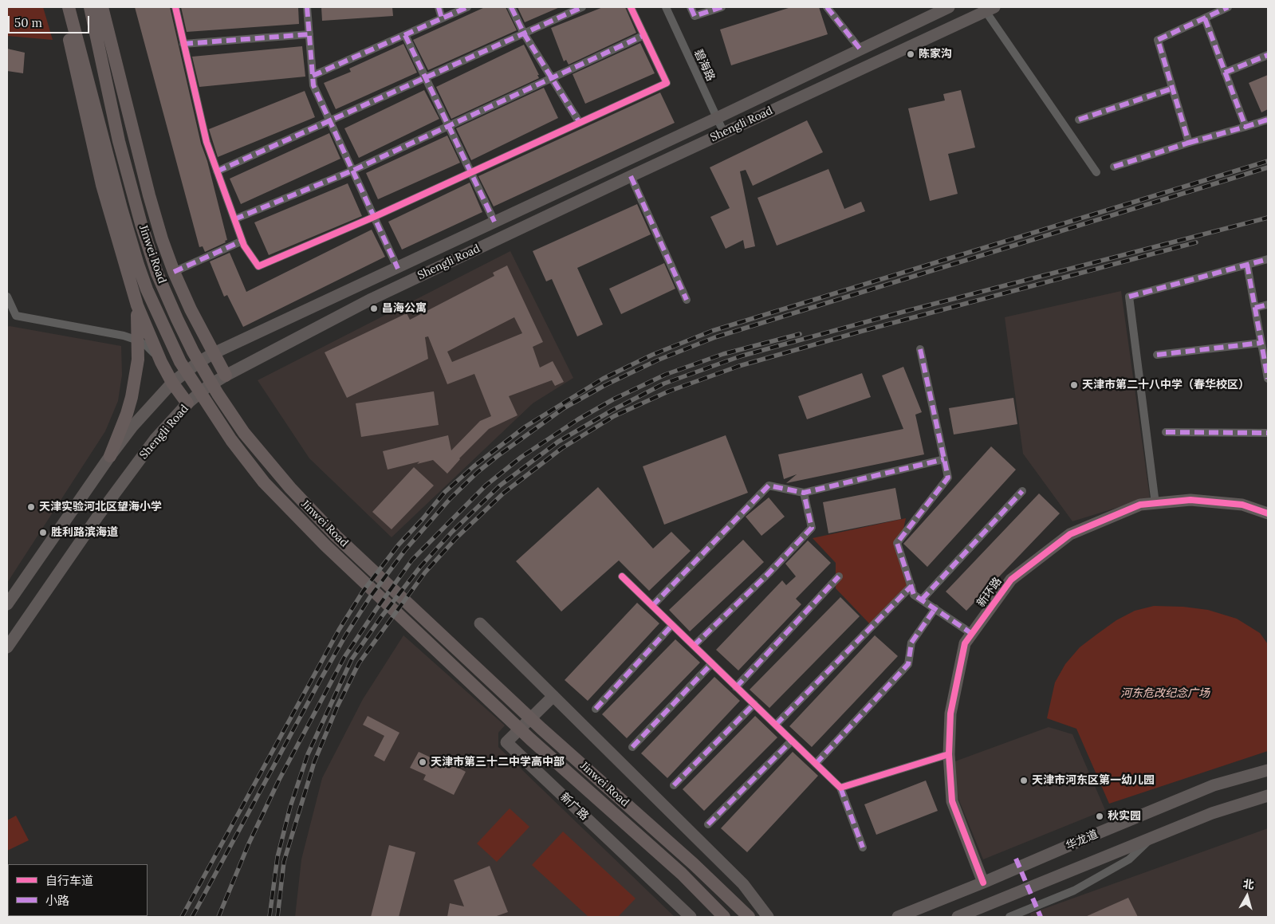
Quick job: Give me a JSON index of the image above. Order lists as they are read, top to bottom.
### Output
{
  "streets": {
    "main road": [
      "Shengli Road",
      "Jinwei Road",
      "新环路",
      "新广路",
      "华龙道"
    ],
    "street": ["碧海路"]
  },
  "crossings": [
    ["碧海路", "Shengli Road"],
    ["新环路", "华龙道"]
  ],
  "parks": ["河东危改纪念广场"],
  "places": [
    "陈家沟",
    "昌海公寓",
    "天津市第二十八中学（春华校区）",
    "天津实验河北区望海小学",
    "胜利路滨海道",
    "天津市第三十二中学高中部",
    "天津市河东区第一幼儿园",
    "秋实园"
  ],
  "legend": ["自行车道", "小路"],
  "scale_bar": "50 m",
  "north": "top"
}
